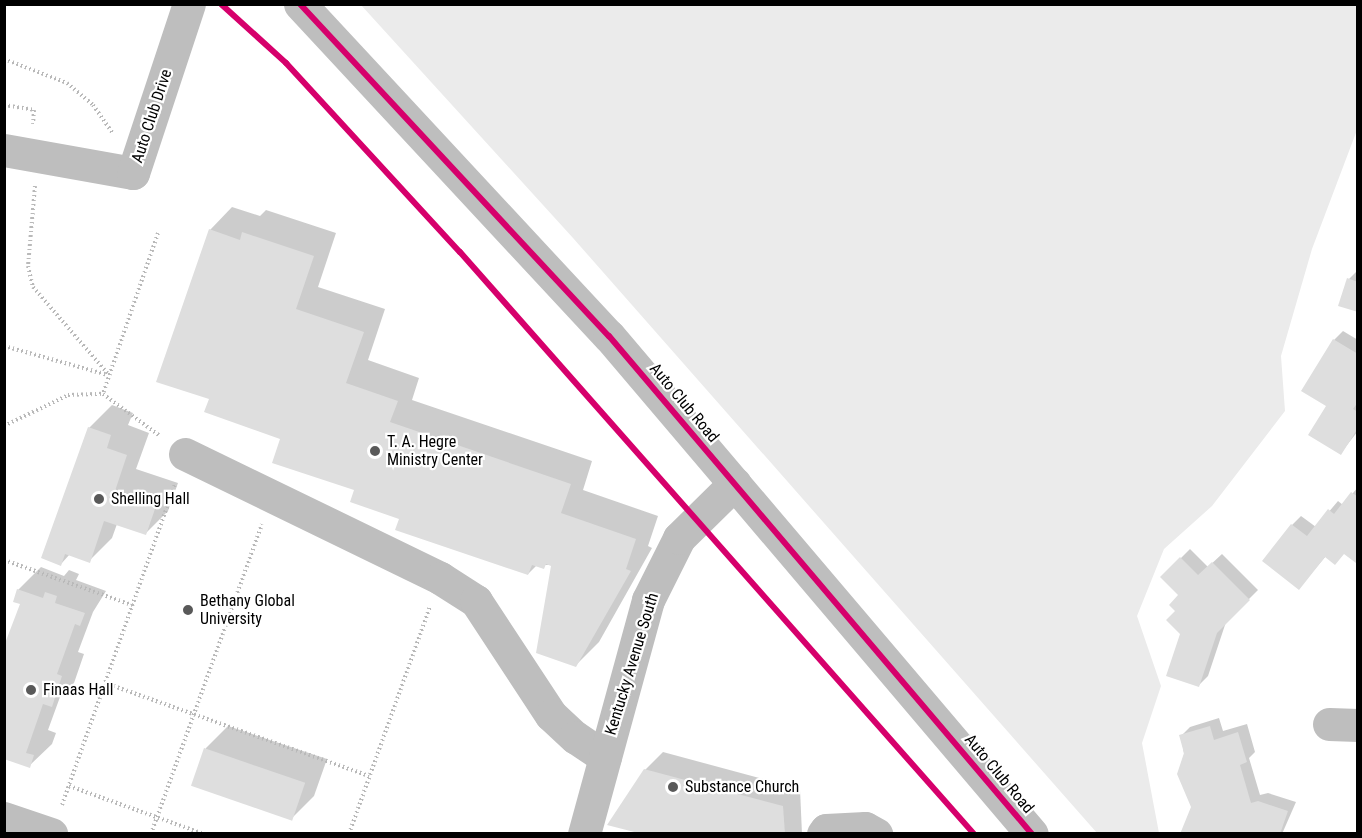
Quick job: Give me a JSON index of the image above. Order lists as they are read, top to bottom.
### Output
{
  "streets": {
    "street": ["Auto Club Drive", "Auto Club Road", "Kentucky Avenue South"]
  },
  "crossings": [
    ["Auto Club Road", "Kentucky Avenue South"]
  ],
  "places": [
    "T. A. Hegre Ministry Center",
    "Shelling Hall",
    "Bethany Global University",
    "Finaas Hall",
    "Substance Church"
  ]
}
